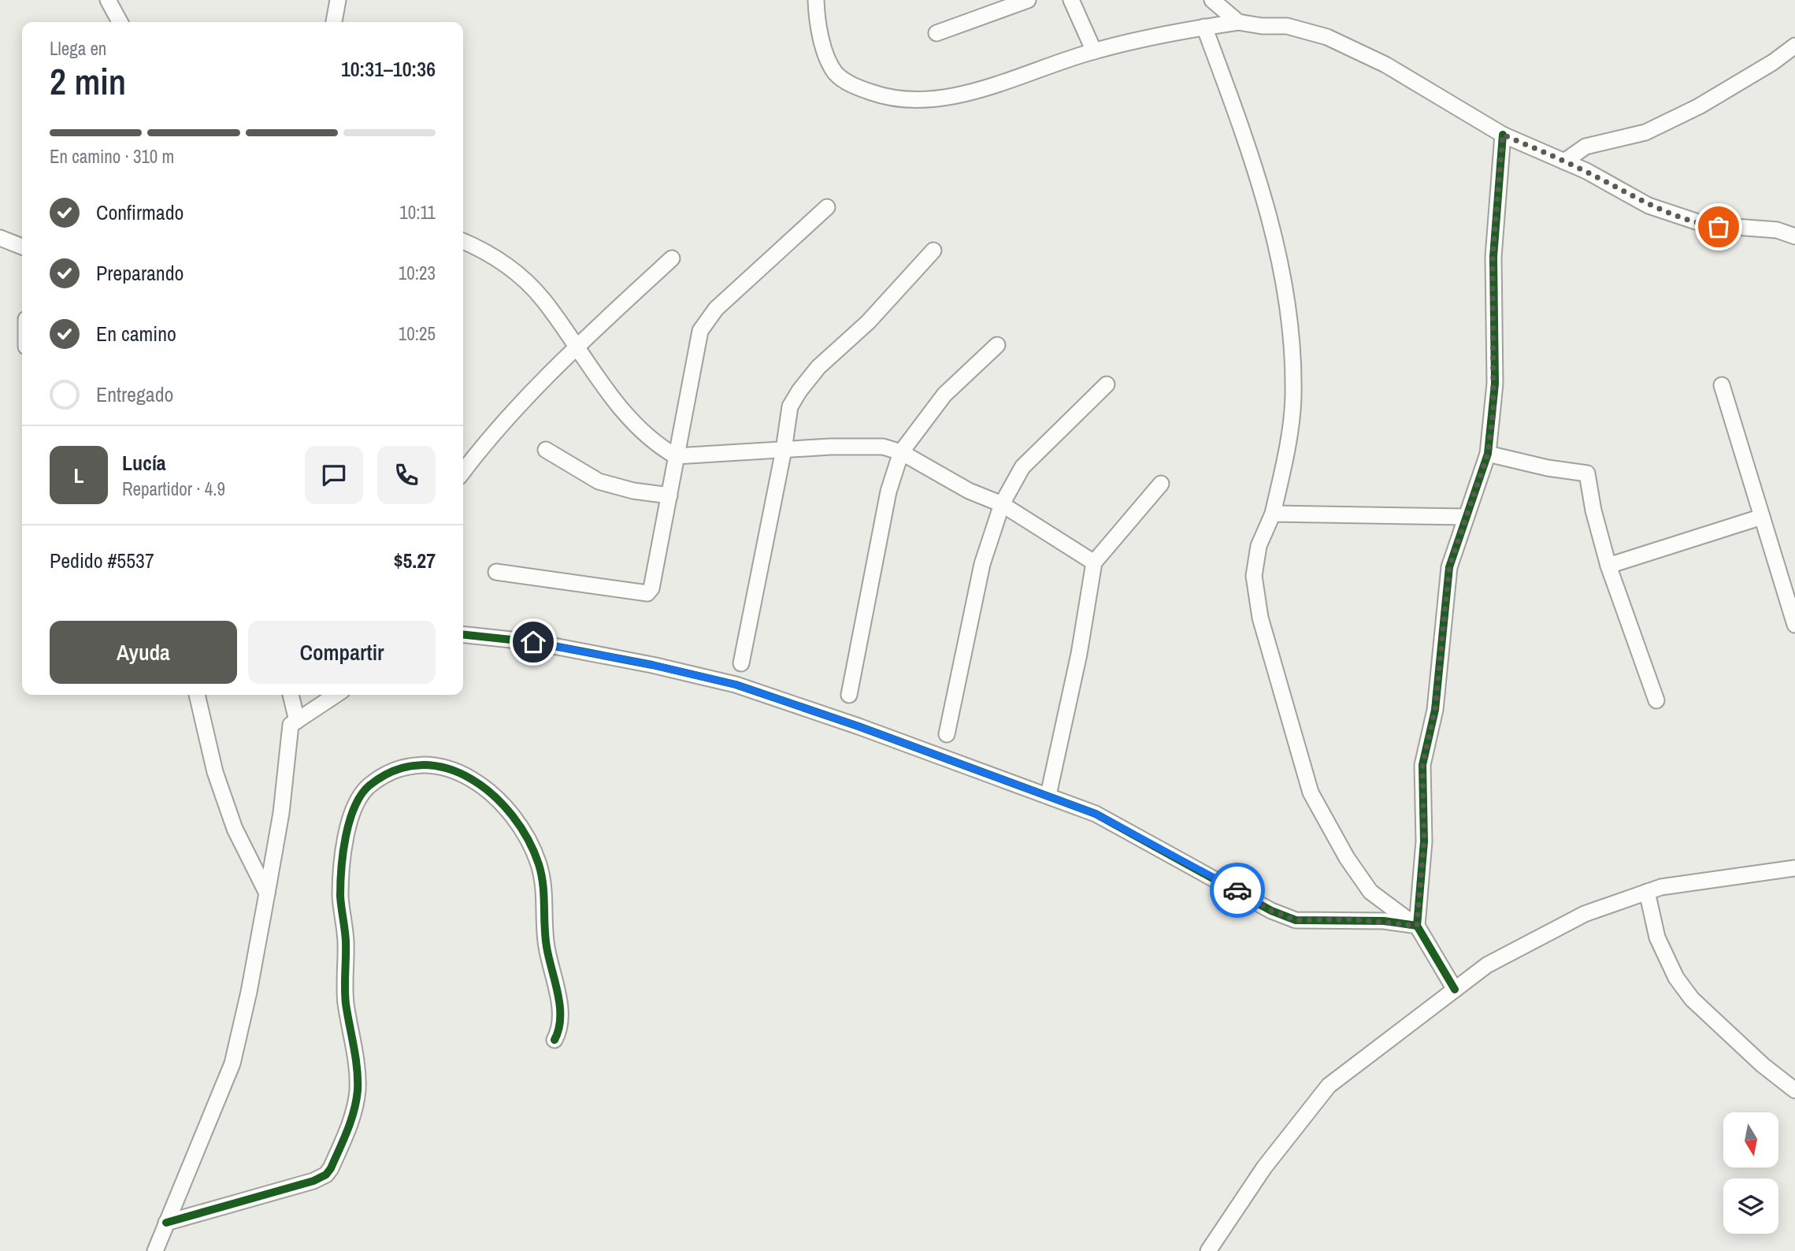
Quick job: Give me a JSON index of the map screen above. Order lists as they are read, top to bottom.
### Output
{
  "north": "bottom",
  "page": {
    "heading": ["2 min", "Llega en", "10:31–10:36"],
    "panel": [
      "Lucía",
      "Repartidor · 4.9",
      "Pedido #5537",
      "$5.27"
    ],
    "bar": "En camino · 310 m",
    "list": [
      ["Confirmado", "10:11"],
      ["Preparando", "10:23"],
      ["En camino", "10:25"],
      "Entregado"
    ],
    "round": "L",
    "buttons": ["Ayuda", "Compartir"]
  }
}
